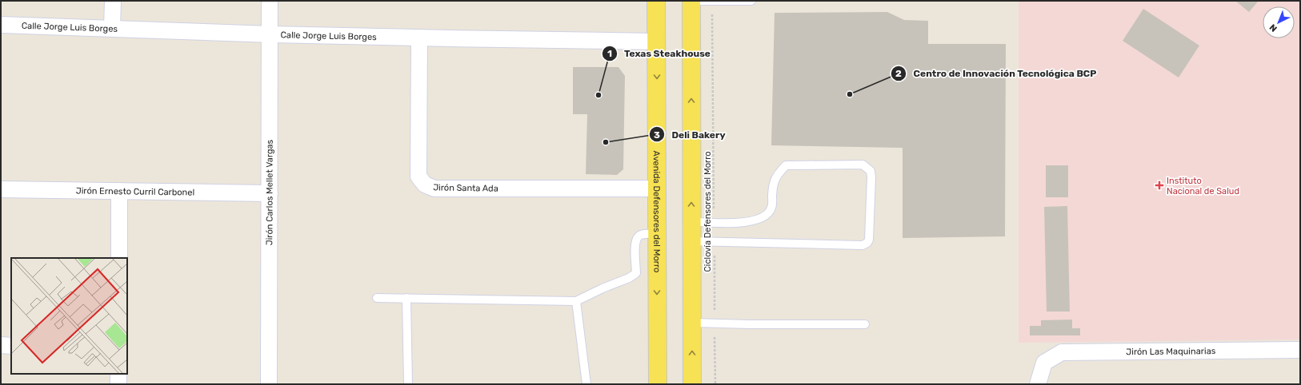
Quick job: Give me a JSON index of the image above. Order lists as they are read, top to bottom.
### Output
{
  "streets": {
    "main road": ["Avenida Defensores del Morro"],
    "street": [
      "Calle Jorge Luis Borges",
      "Jirón Santa Ada",
      "Jirón Ernesto Curril Carbonel",
      "Jirón Carlos Mellet Vargas",
      "Jirón Las Maquinarias"
    ],
    "path": ["Ciclovía Defensores del Morro"]
  },
  "crossings": [
    ["Calle Jorge Luis Borges", "Jirón Santa Ada"],
    ["Calle Jorge Luis Borges", "Jirón Carlos Mellet Vargas"],
    ["Calle Jorge Luis Borges", "Avenida Defensores del Morro"],
    ["Jirón Santa Ada", "Avenida Defensores del Morro"],
    ["Jirón Ernesto Curril Carbonel", "Jirón Carlos Mellet Vargas"]
  ],
  "places": {
    "other": ["Centro de Innovación Tecnológica BCP", "Texas Steakhouse", "Deli Bakery"],
    "health": ["Instituto Nacional de Salud"]
  },
  "north": "bottom left"
}
